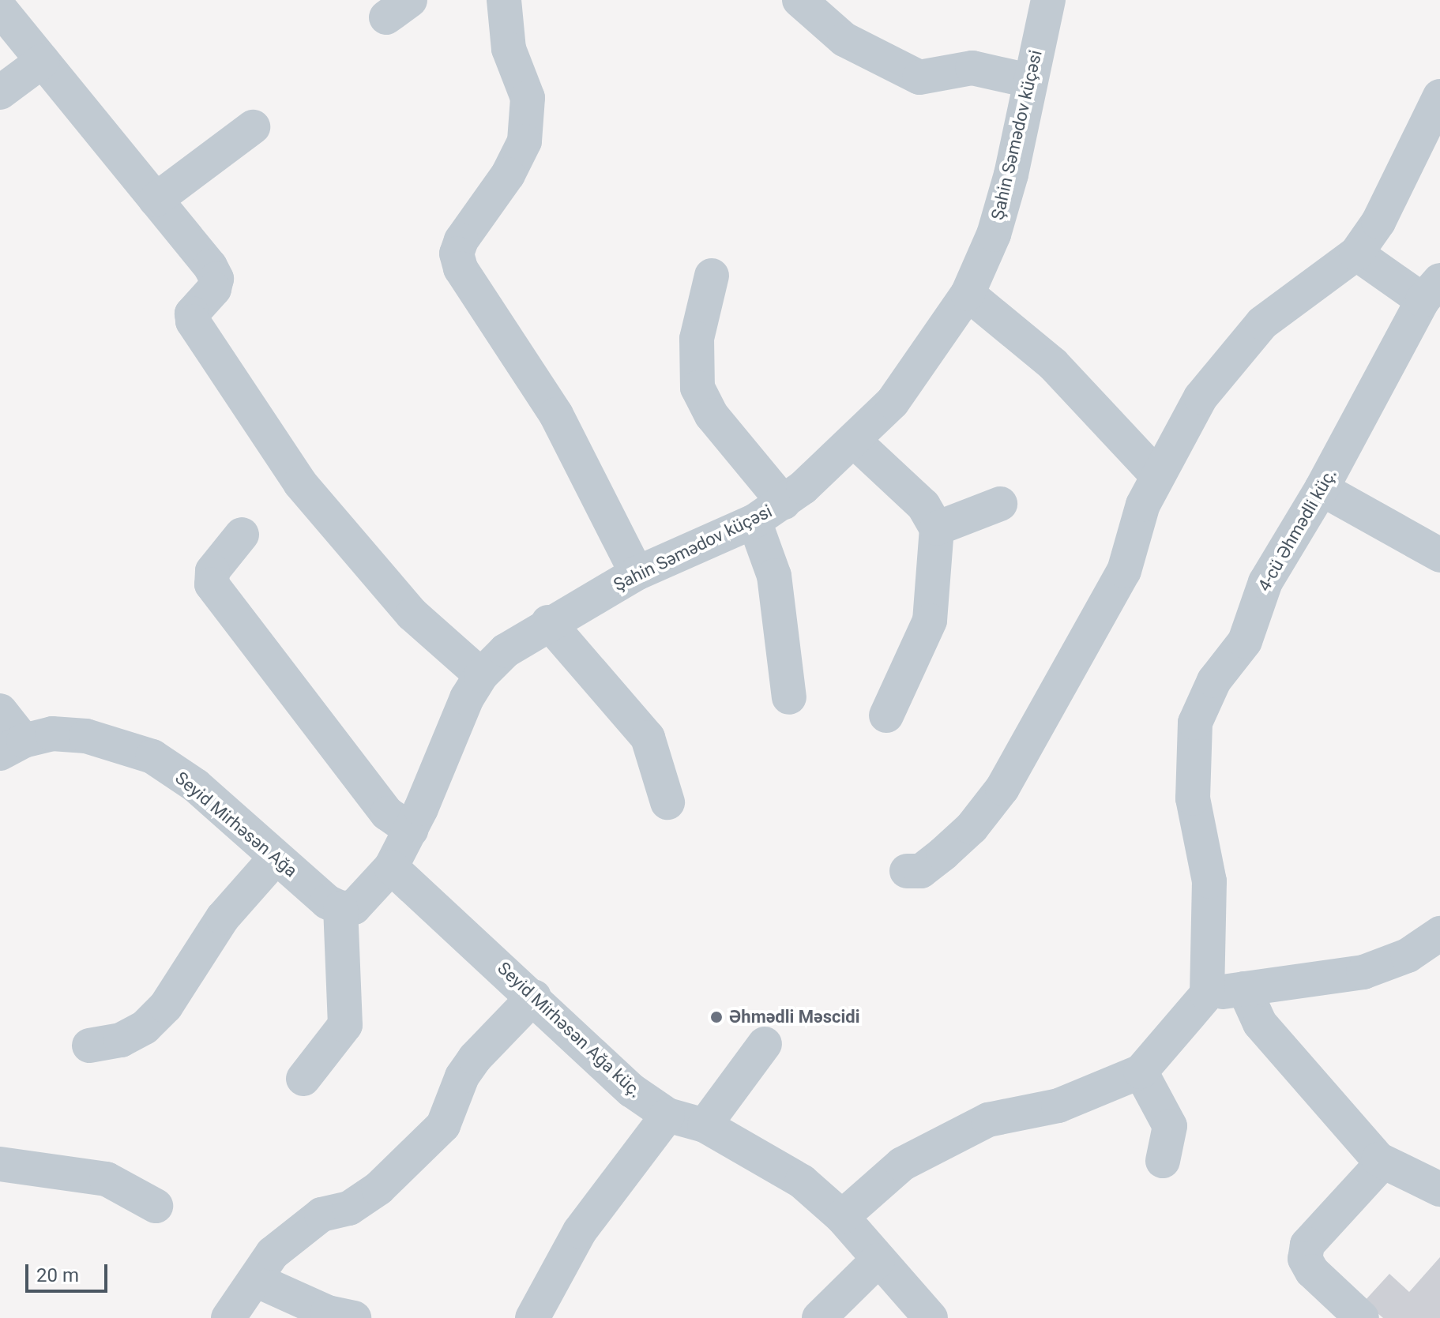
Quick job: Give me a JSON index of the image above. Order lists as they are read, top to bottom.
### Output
{
  "streets": {
    "street": [
      "Şahin Səmədov küçəsi",
      "4-cü Əhmədli küç.",
      "Seyid Mirhəsən Ağa",
      "Seyid Mirhəsən Ağa küç."
    ]
  },
  "crossings": [
    ["Şahin Səmədov küçəsi", "Seyid Mirhəsən Ağa küç."]
  ],
  "places": ["Әhmәdli Mәscidi"],
  "scale_bar": "20 m"
}
